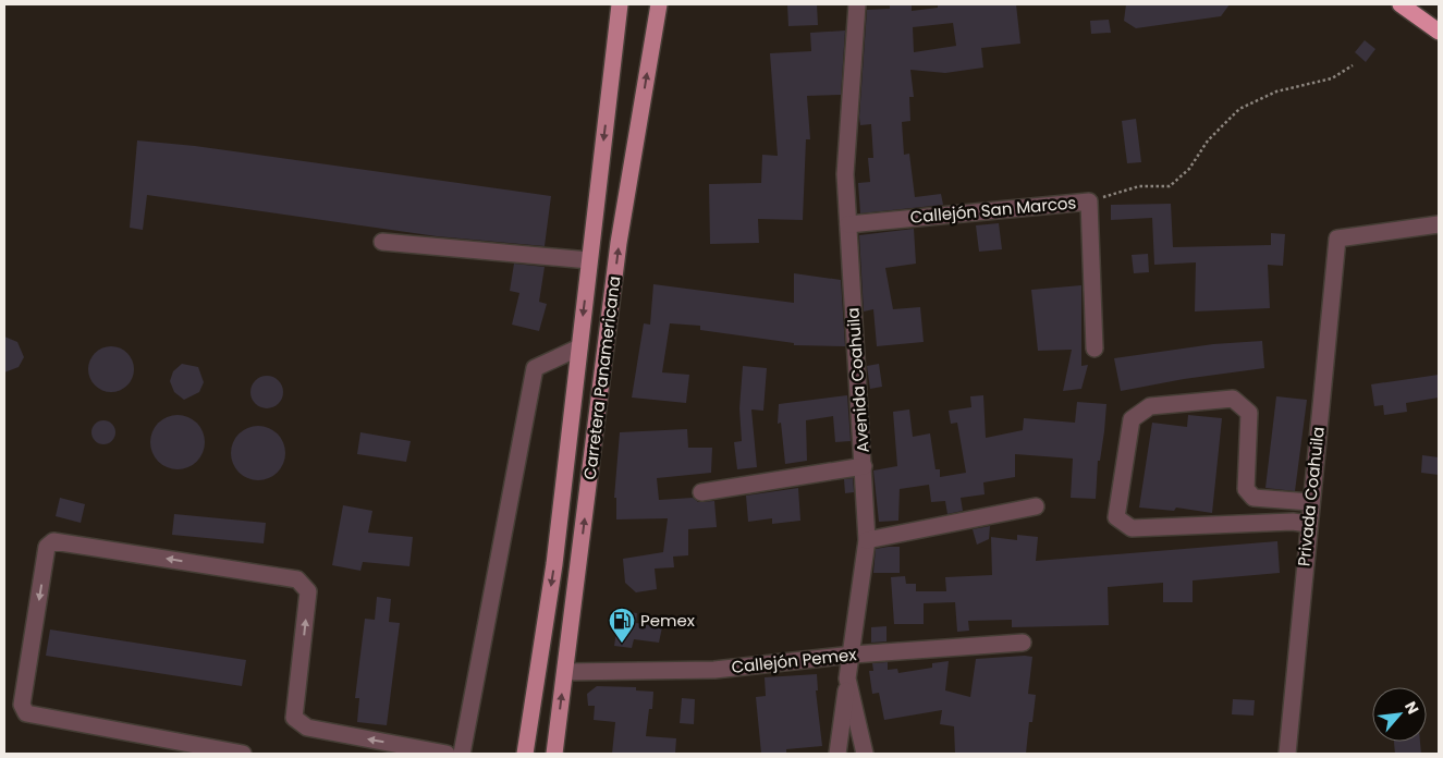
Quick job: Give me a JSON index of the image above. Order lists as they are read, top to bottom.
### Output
{
  "streets": {
    "main road": ["Carretera Panamericana"],
    "street": [
      "Callejón San Marcos",
      "Avenida Coahuila",
      "Privada Coahuila",
      "Callejón Pemex"
    ]
  },
  "crossings": [
    ["Callejón San Marcos", "Avenida Coahuila"],
    ["Carretera Panamericana", "Callejón Pemex"],
    ["Avenida Coahuila", "Callejón Pemex"]
  ],
  "places": {
    "fuel station": ["Pemex"]
  },
  "north": "top right"
}
